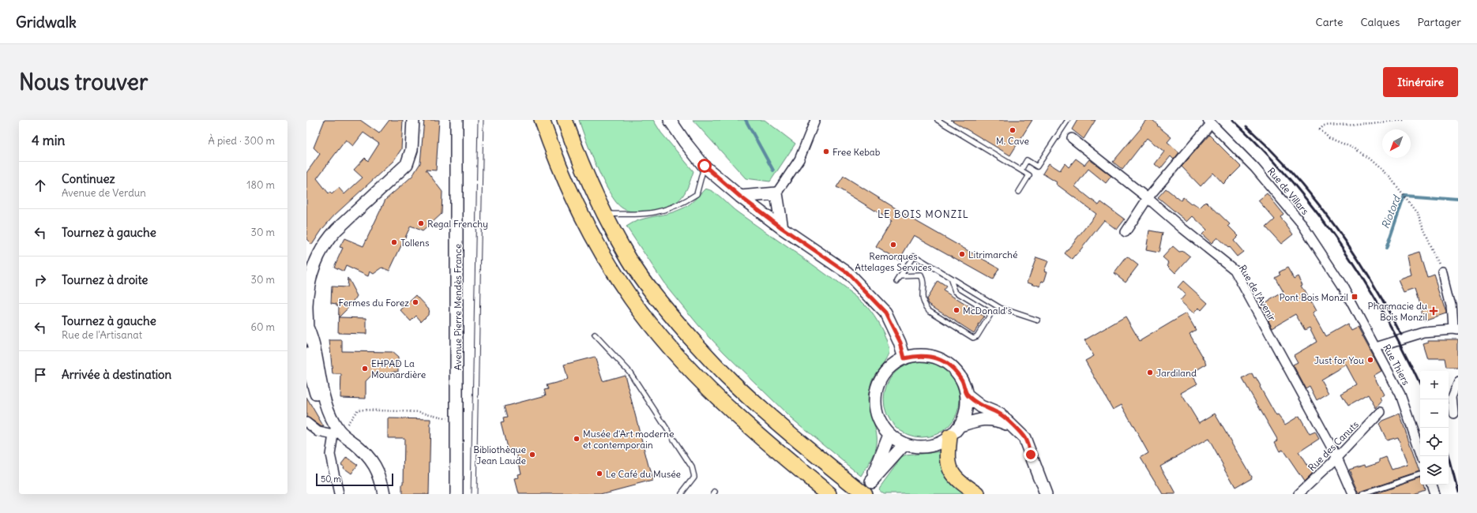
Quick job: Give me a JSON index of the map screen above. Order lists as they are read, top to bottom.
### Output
{
  "streets": {
    "main road": ["Avenue Pierre Mendès France"],
    "street": [
      "Rue de Villars",
      "Rue de l'Avenir",
      "Rue Thiers",
      "Rue des Canuts"
    ]
  },
  "crossings": [
    ["Rue de Villars", "Rue Thiers"],
    ["Rue de l'Avenir", "Rue des Canuts"]
  ],
  "districts": ["LE BOIS MONZIL"],
  "water": ["Riotord"],
  "places": {
    "other": [
      "M. Cave",
      "Free Kebab",
      "Regal Frenchy",
      "Tollens",
      "Remorques Attelages Services",
      "Litrimarché",
      "Fermes du Forez",
      "McDonald's",
      "Just for You",
      "EHPAD La Mounardière",
      "Jardiland",
      "Musée d'Art moderne et contemporain",
      "Bibliothèque Jean Laude",
      "Le Café du Musée"
    ],
    "transit": ["Pont Bois Monzil"],
    "health": ["Pharmacie du Bois Monzil"]
  },
  "scale_bar": "50 m",
  "north": "bottom left",
  "page": {
    "header": "Gridwalk",
    "nav": ["Carte", "Calques", "Partager"],
    "buttons": "Itinéraire",
    "title": "Nous trouver",
    "heading": ["4 min", "À pied · 300 m"],
    "list": [
      ["Continuez", "Avenue de Verdun", "180 m"],
      ["Tournez à gauche", "30 m"],
      ["Tournez à droite", "30 m"],
      ["Tournez à gauche", "Rue de l'Artisanat", "60 m"],
      "Arrivée à destination"
    ],
    "map_buttons": ["+", "−"],
    "scale": "50 m"
  }
}
